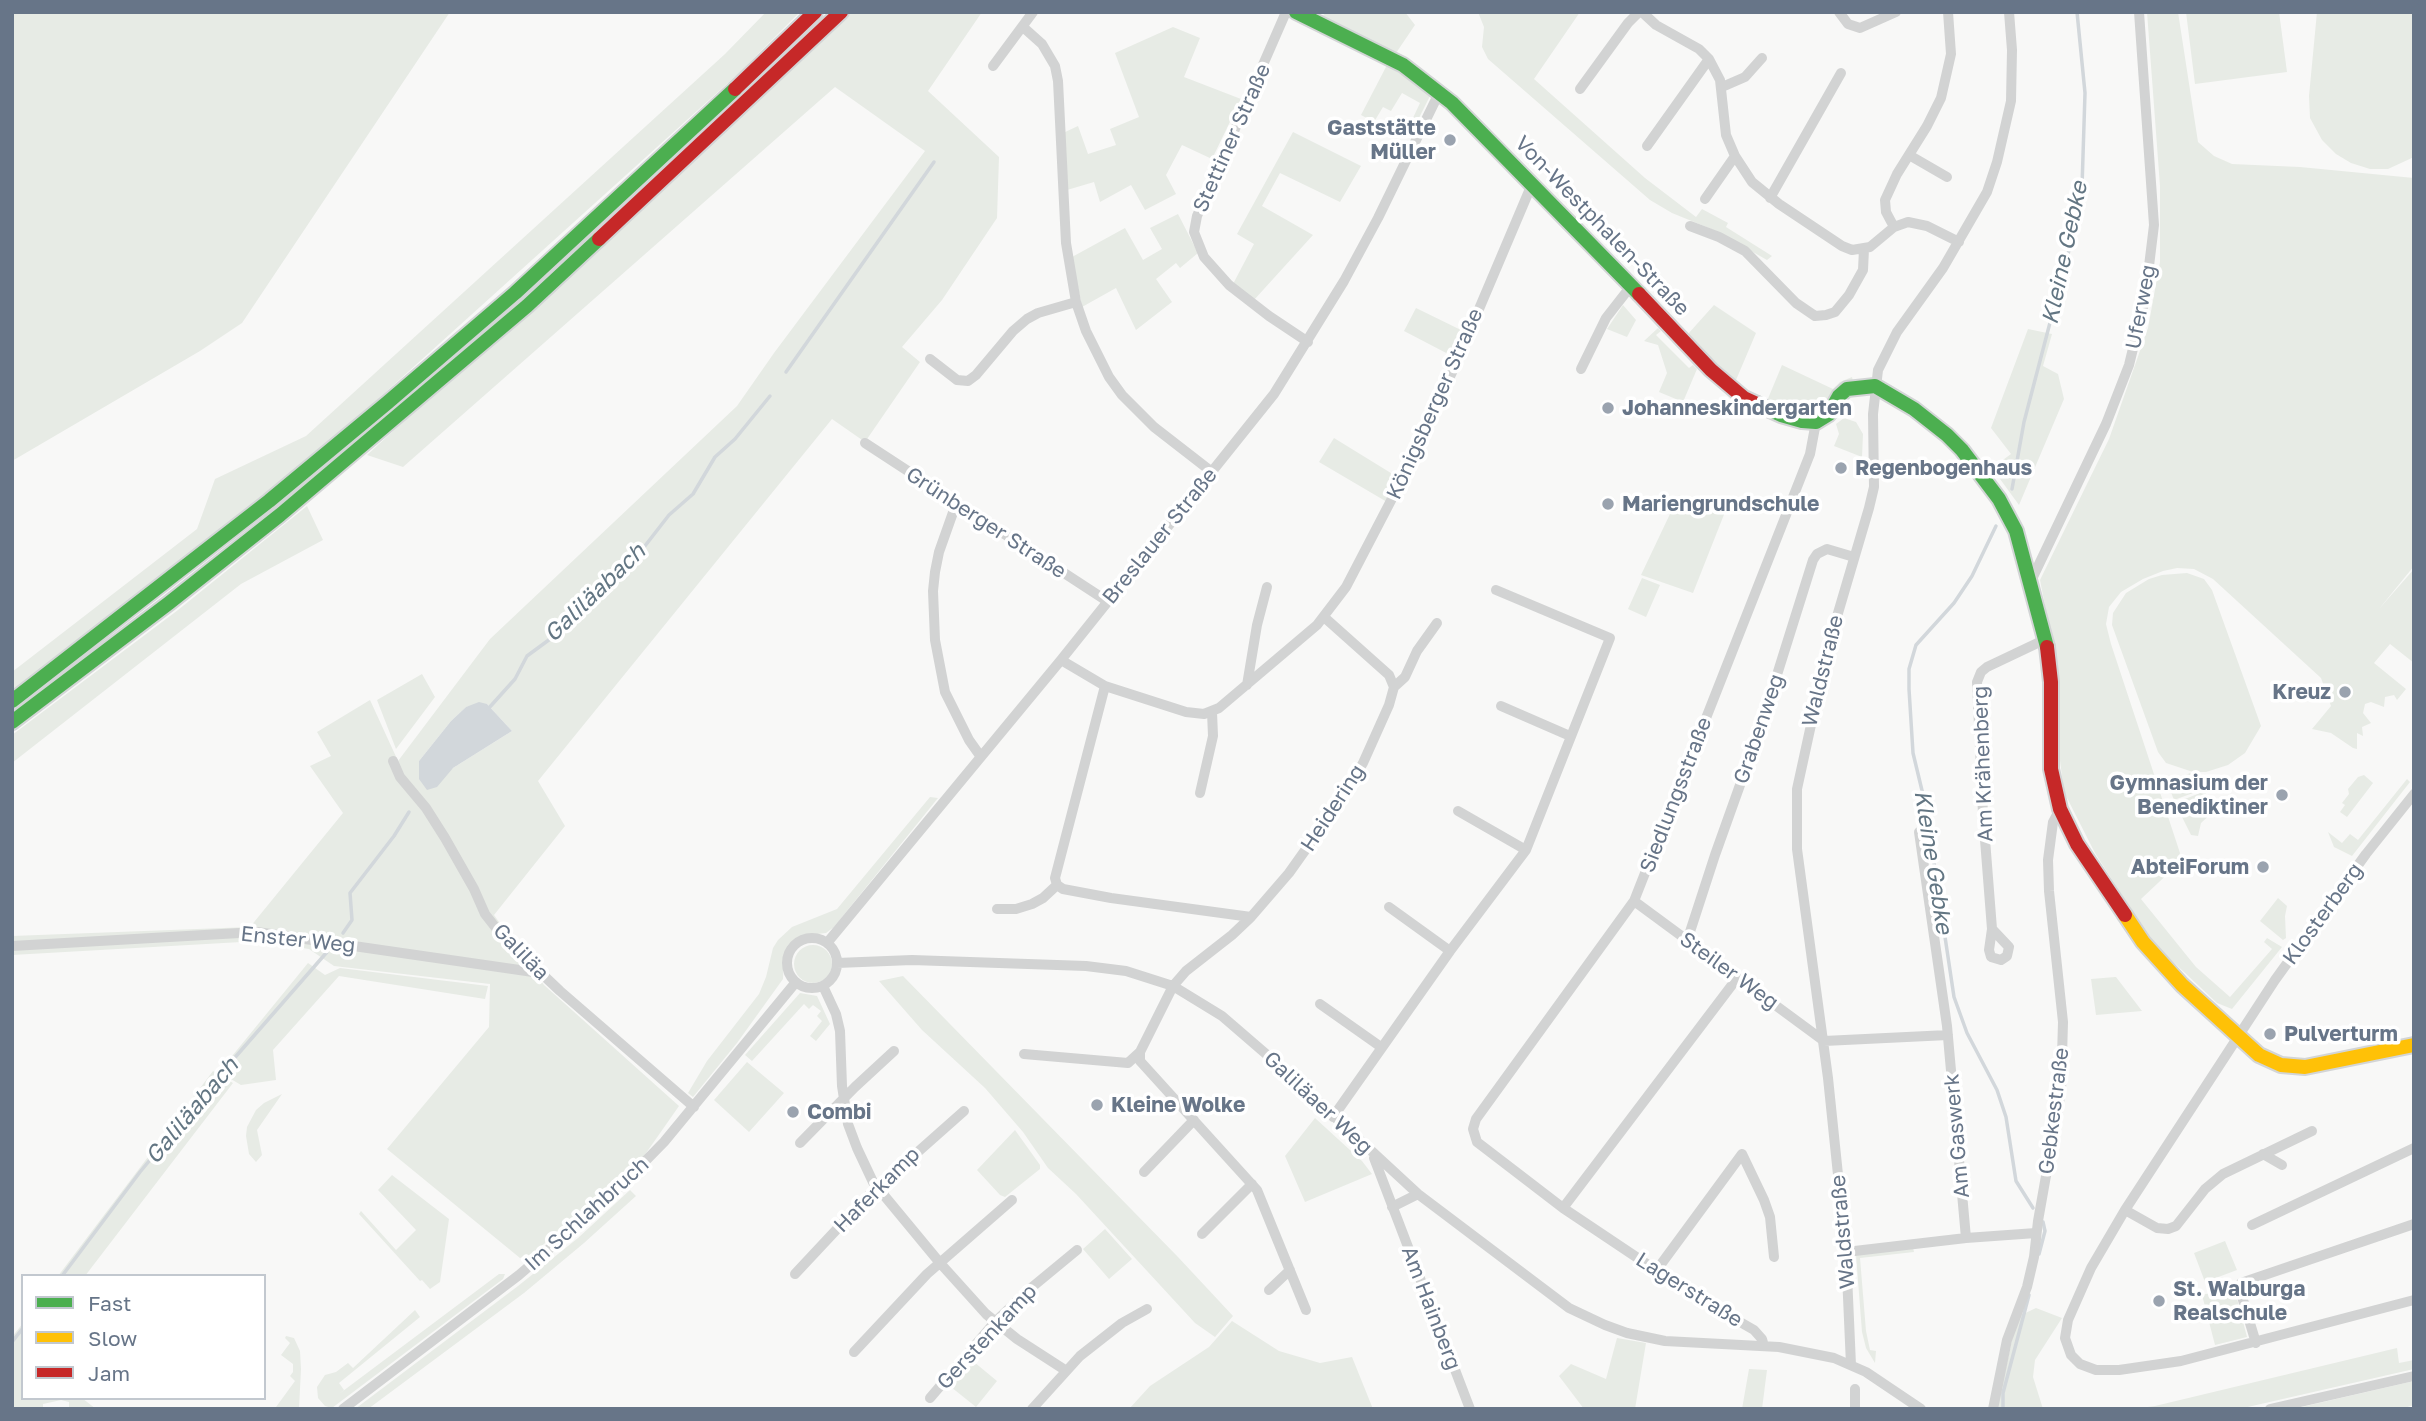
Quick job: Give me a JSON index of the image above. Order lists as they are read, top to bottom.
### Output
{
  "streets": {
    "main road": ["Von-Westphalen-Straße"],
    "street": [
      "Stettiner Straße",
      "Uferweg",
      "Königsberger Straße",
      "Grünberger Straße",
      "Breslauer Straße",
      "Waldstraße",
      "Grabenweg",
      "Am Krähenberg",
      "Siedlungsstraße",
      "Heidering",
      "Klosterberg",
      "Enster Weg",
      "Galiläa",
      "Steiler Weg",
      "Galiläaer Weg",
      "Gebkestraße",
      "Am Gaswerk",
      "Haferkamp",
      "Im Schlahbruch",
      "Lagerstraße",
      "Am Hainberg",
      "Gerstenkamp"
    ]
  },
  "crossings": [
    ["Stettiner Straße", "Breslauer Straße"],
    ["Von-Westphalen-Straße", "Königsberger Straße"],
    ["Von-Westphalen-Straße", "Breslauer Straße"],
    ["Von-Westphalen-Straße", "Siedlungsstraße"],
    ["Grünberger Straße", "Breslauer Straße"],
    ["Breslauer Straße", "Galiläaer Weg"],
    ["Breslauer Straße", "Im Schlahbruch"],
    ["Waldstraße", "Grabenweg"],
    ["Waldstraße", "Steiler Weg"],
    ["Grabenweg", "Steiler Weg"],
    ["Siedlungsstraße", "Steiler Weg"],
    ["Siedlungsstraße", "Lagerstraße"],
    ["Heidering", "Galiläaer Weg"],
    ["Enster Weg", "Galiläa"],
    ["Galiläa", "Im Schlahbruch"],
    ["Galiläaer Weg", "Im Schlahbruch"],
    ["Galiläaer Weg", "Lagerstraße"],
    ["Galiläaer Weg", "Am Hainberg"]
  ],
  "water": ["Kleine Gebke", "Galiläabach"],
  "places": [
    "Gaststätte Müller",
    "Johanneskindergarten",
    "Regenbogenhaus",
    "Mariengrundschule",
    "Kreuz",
    "Gymnasium der Benediktiner",
    "AbteiForum",
    "Pulverturm",
    "Kleine Wolke",
    "Combi",
    "St. Walburga Realschule"
  ],
  "legend": ["Fast", "Slow", "Jam"]
}
